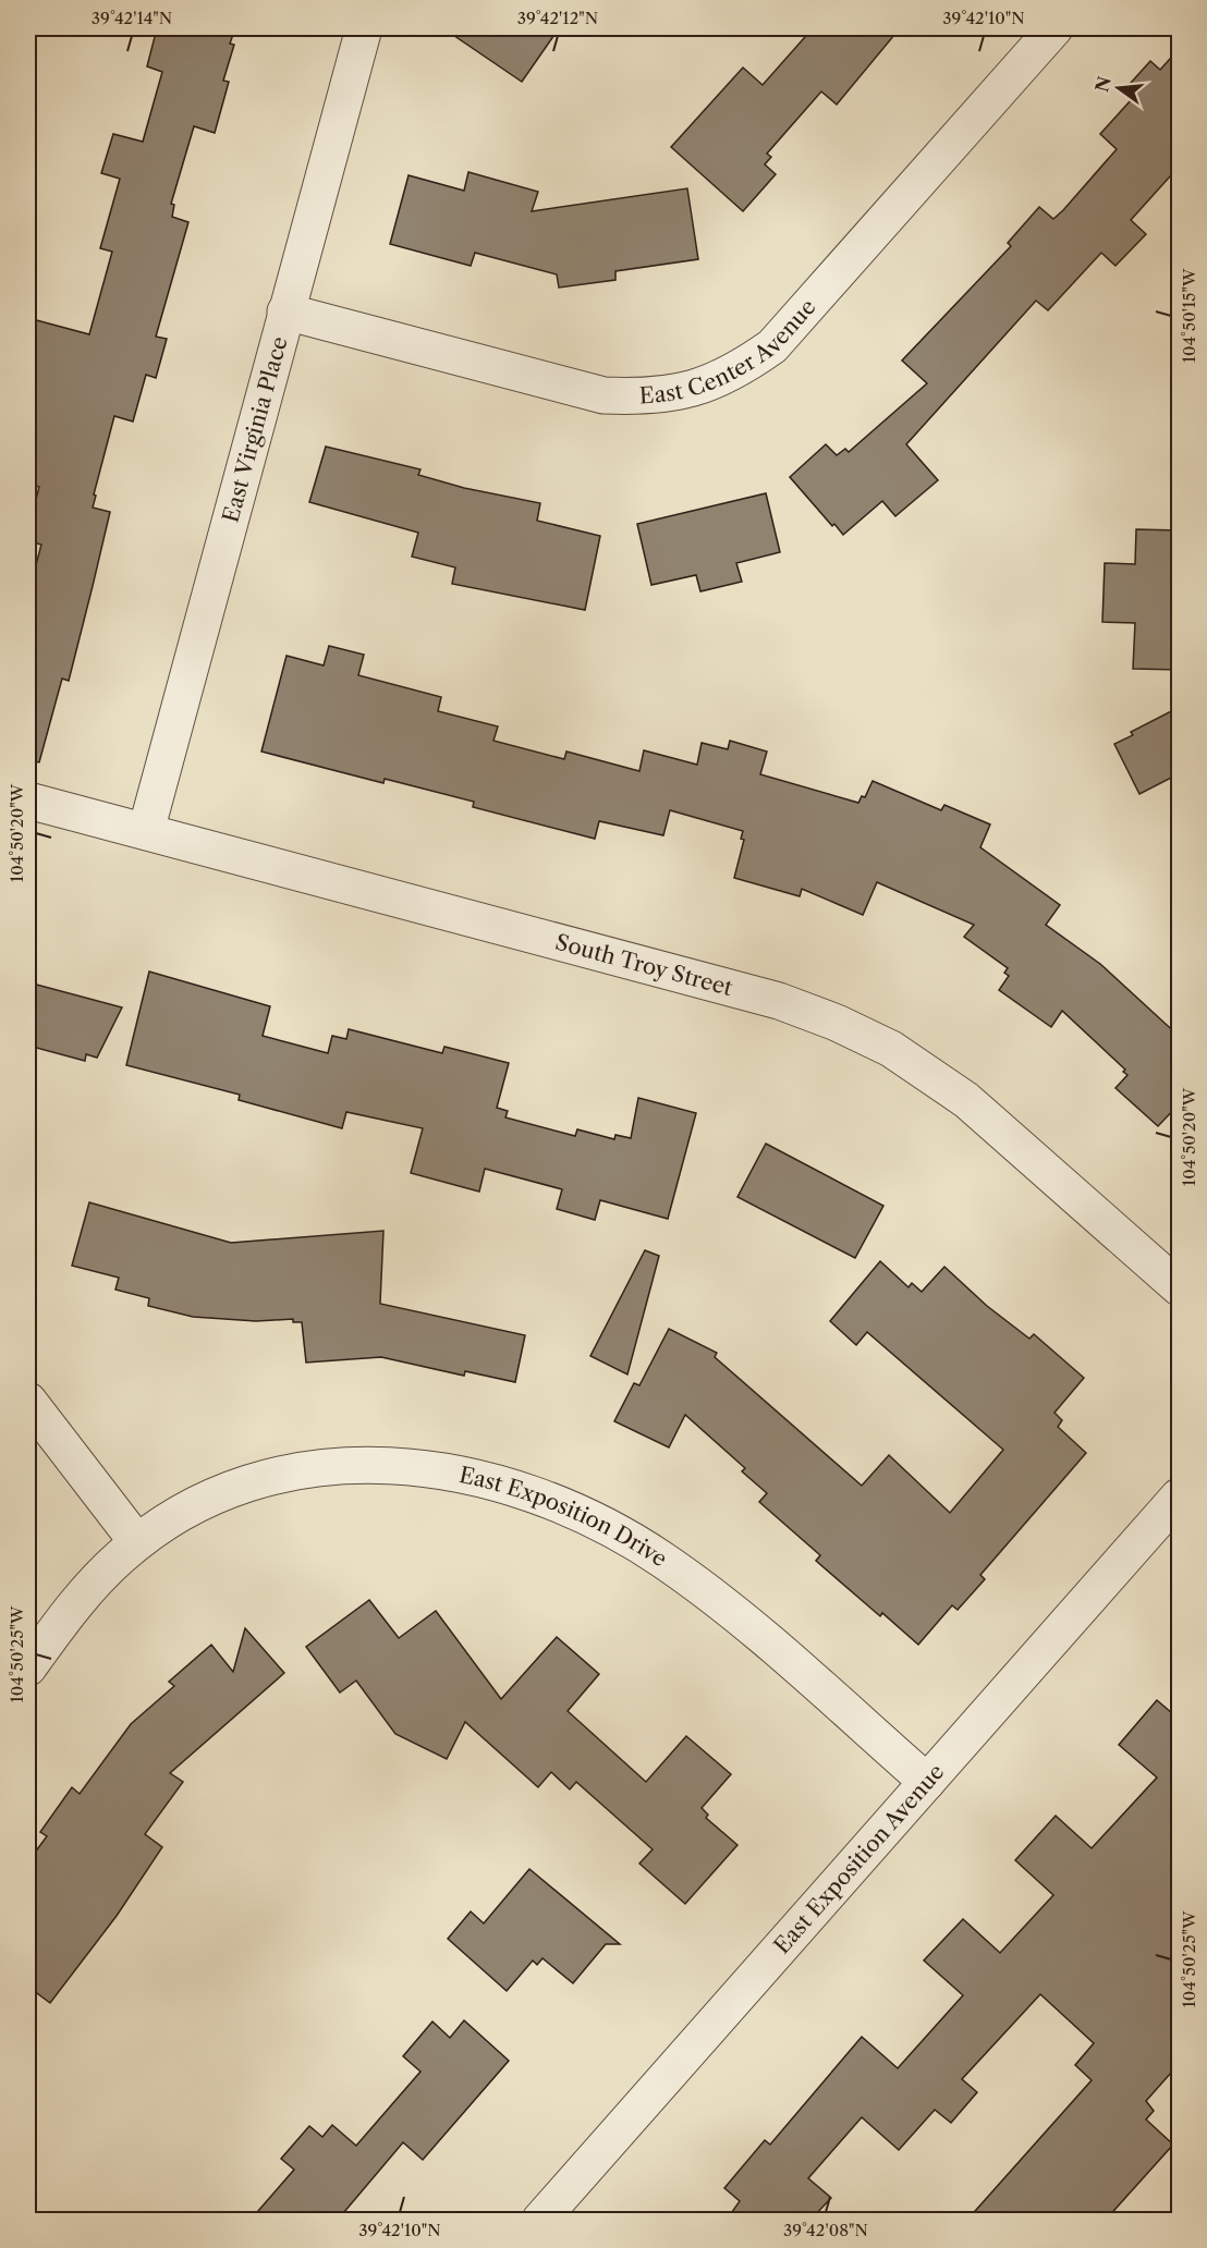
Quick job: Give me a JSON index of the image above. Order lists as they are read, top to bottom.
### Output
{
  "streets": {
    "street": [
      "East Center Avenue",
      "East Virginia Place",
      "South Troy Street",
      "East Exposition Drive",
      "East Exposition Avenue"
    ]
  },
  "crossings": [
    ["East Center Avenue", "East Virginia Place"],
    ["East Virginia Place", "South Troy Street"],
    ["East Exposition Drive", "East Exposition Avenue"]
  ],
  "north": "left",
  "coordinates": [
    "39°42'14\"N",
    "39°42'12\"N",
    "39°42'10\"N",
    "104°50'15\"W",
    "104°50'20\"W",
    "104°50'25\"W",
    "39°42'08\"N"
  ]
}
